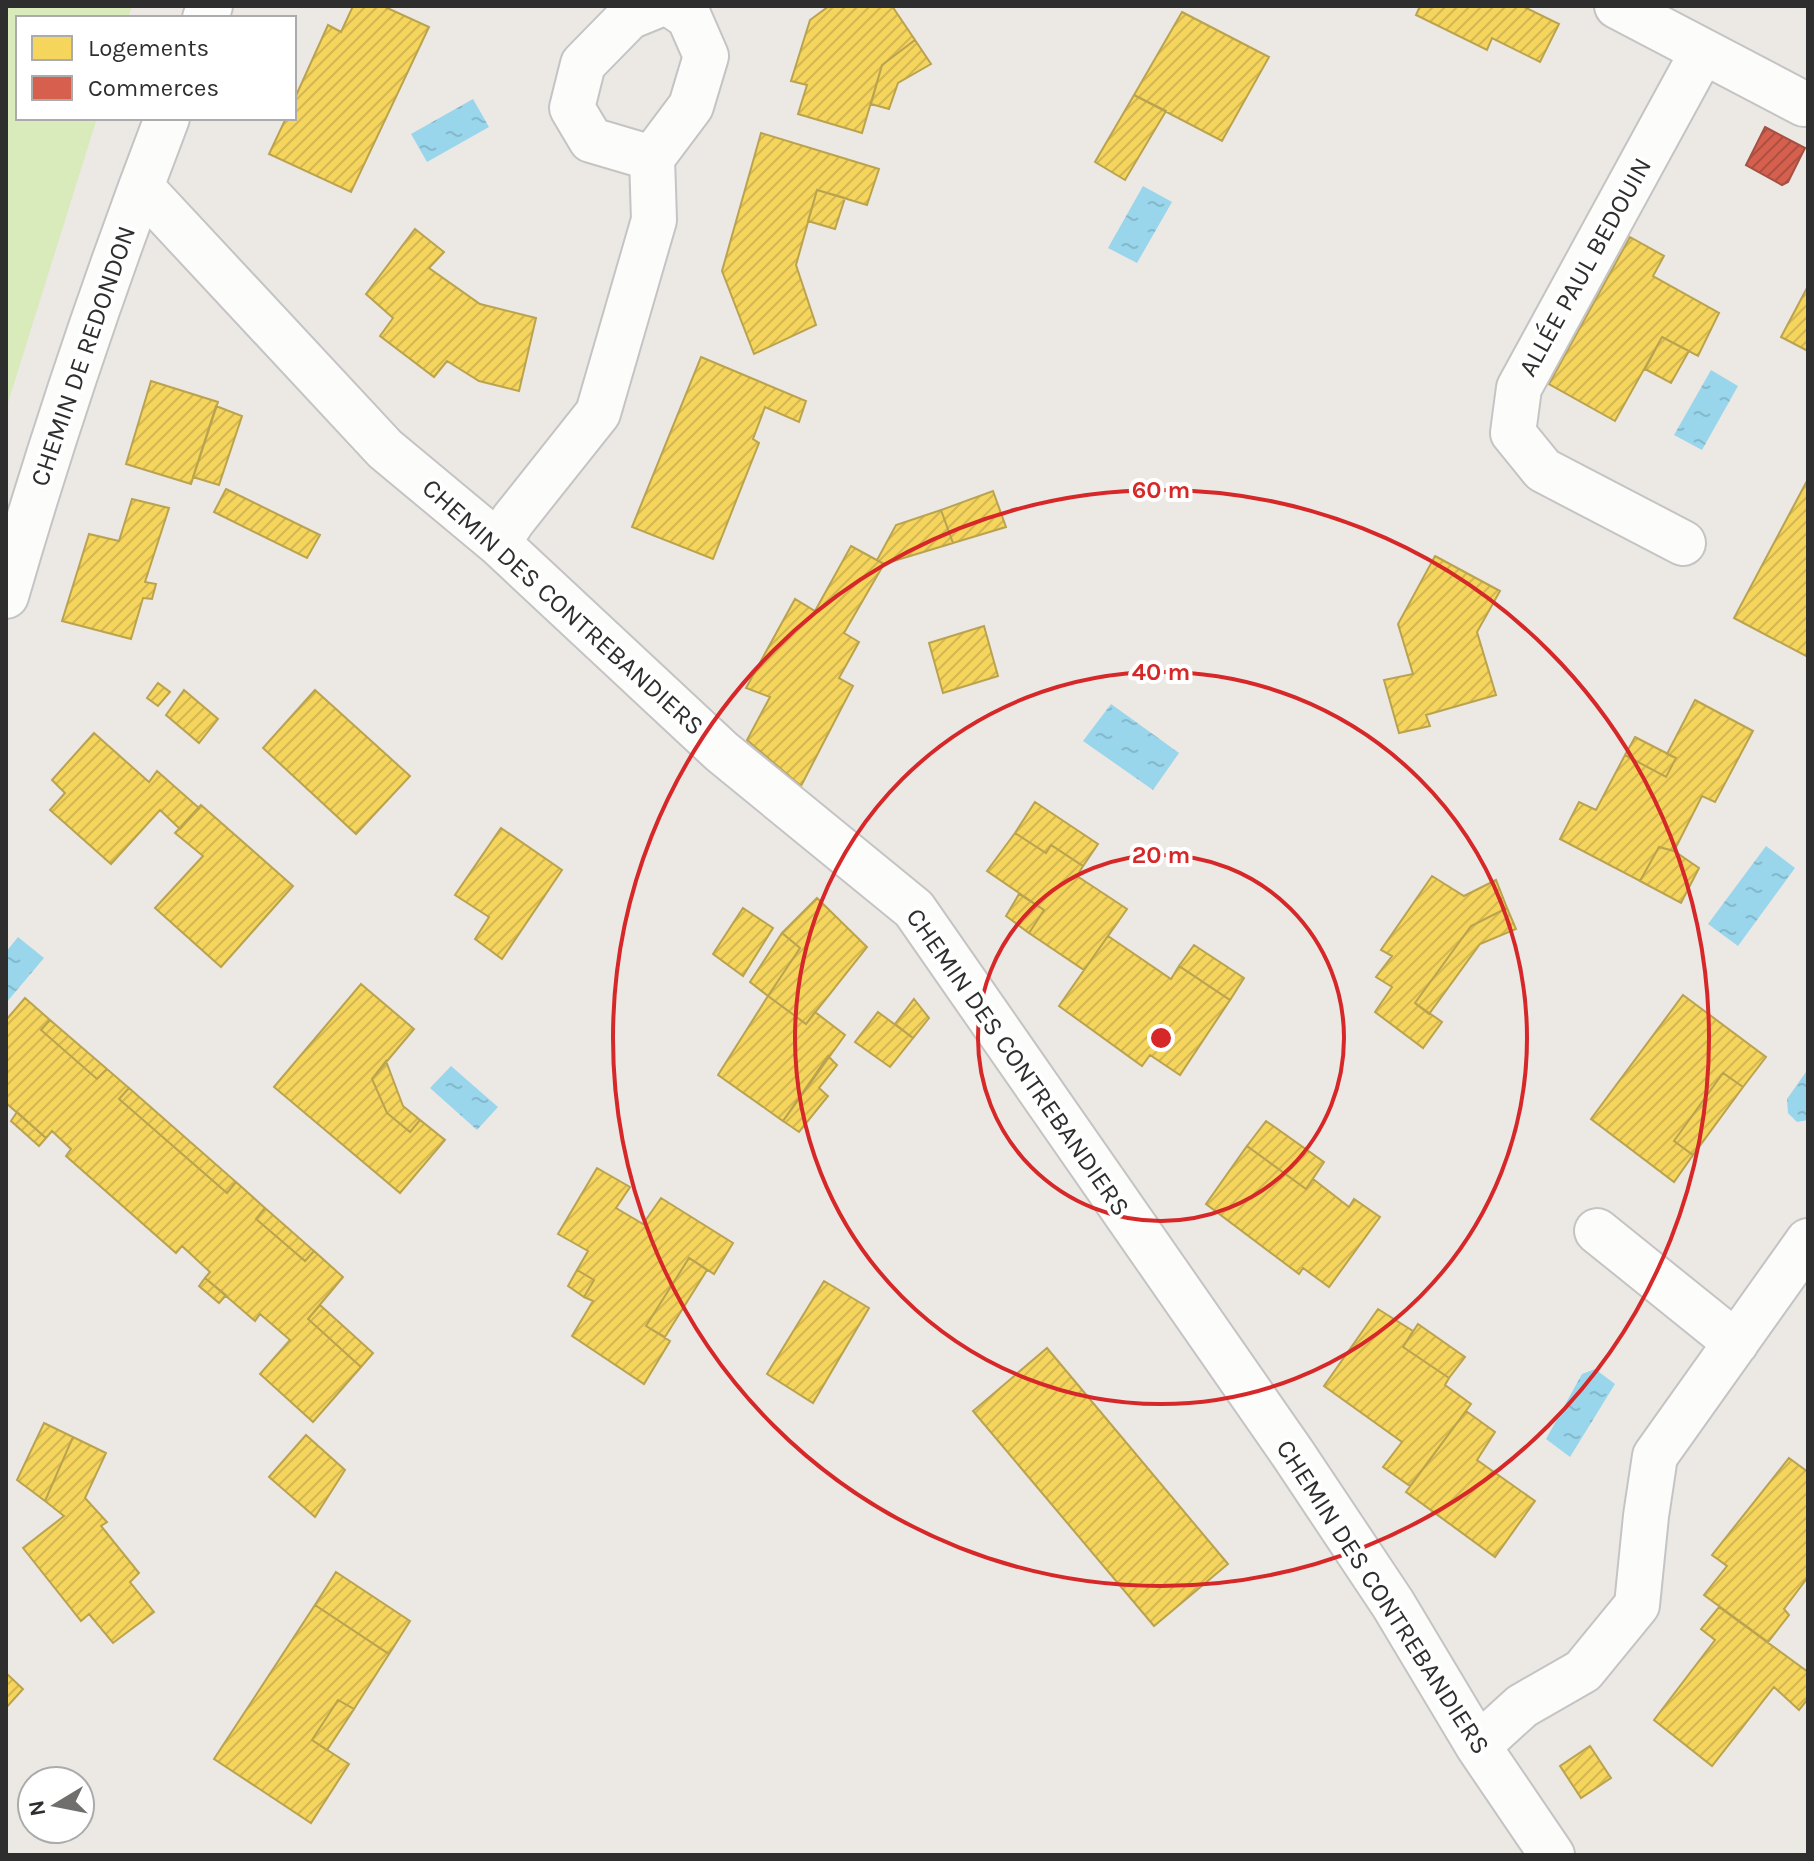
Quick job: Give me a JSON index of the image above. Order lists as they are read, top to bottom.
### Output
{
  "streets": {
    "street": ["ALLÉE PAUL BEDOUIN", "CHEMIN DE REDONDON", "CHEMIN DES CONTREBANDIERS"]
  },
  "crossings": [
    ["CHEMIN DE REDONDON", "CHEMIN DES CONTREBANDIERS"]
  ],
  "legend": ["Logements", "Commerces"],
  "north": "left",
  "rings": ["60 m", "40 m", "20 m"]
}
